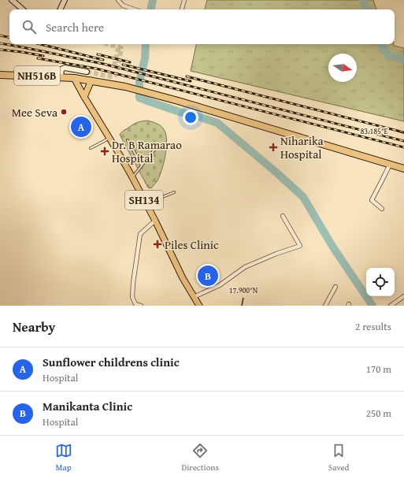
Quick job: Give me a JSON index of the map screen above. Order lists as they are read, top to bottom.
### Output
{
  "streets": {
    "highway": ["NH516B"],
    "main road": ["SH134"]
  },
  "crossings": [
    ["NH516B", "SH134"]
  ],
  "places": {
    "other": ["Mee Seva"],
    "health": ["Niharika Hospital", "Dr. B Ramarao Hospital", "Piles Clinic"]
  },
  "north": "right",
  "page": {
    "search": "Search here",
    "pins": ["A", "B"],
    "heading": ["Nearby", "2 results"],
    "list": [
      {
        "mark": "A",
        "name": "Sunflower childrens clinic",
        "note": "Hospital",
        "value": "170 m"
      },
      {
        "mark": "B",
        "name": "Manikanta Clinic",
        "note": "Hospital",
        "value": "250 m"
      }
    ],
    "nav": ["Map", "Directions", "Saved"]
  },
  "coordinates": ["83.185°E", "17.900°N"]
}
